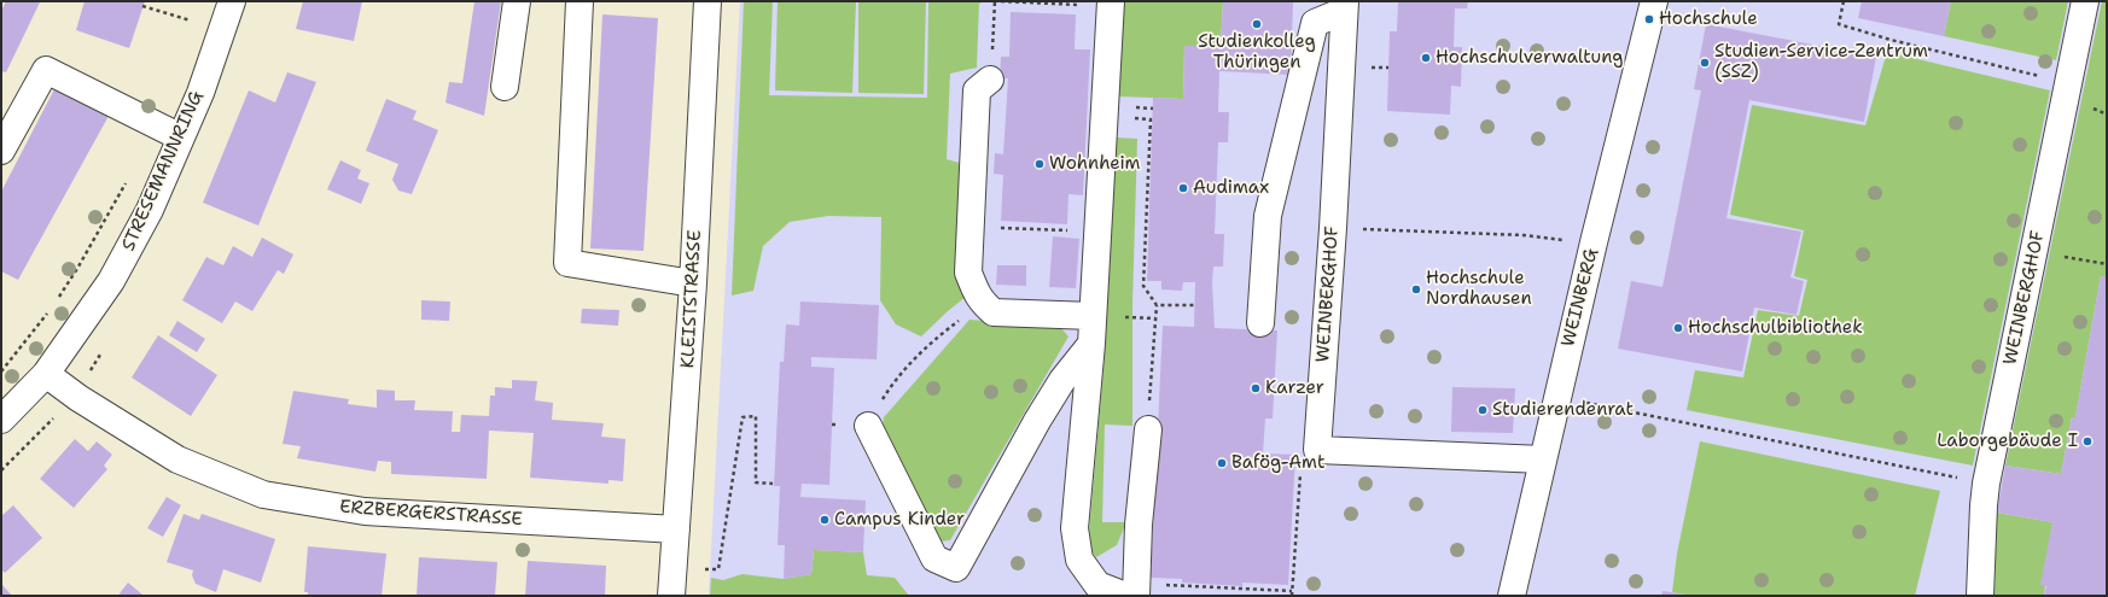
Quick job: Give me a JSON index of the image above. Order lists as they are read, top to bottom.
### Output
{
  "streets": {
    "street": [
      "STRESEMANNRING",
      "WEINBERGHOF",
      "WEINBERG",
      "KLEISTSTRASSE",
      "ERZBERGERSTRASSE"
    ]
  },
  "crossings": [
    ["STRESEMANNRING", "ERZBERGERSTRASSE"],
    ["WEINBERGHOF", "WEINBERG"],
    ["KLEISTSTRASSE", "ERZBERGERSTRASSE"]
  ],
  "places": [
    "Hochschule",
    "Studienkolleg Thüringen",
    "Hochschulverwaltung",
    "Studien-Service-Zentrum (SSZ)",
    "Wohnheim",
    "Audimax",
    "Hochschule Nordhausen",
    "Hochschulbibliothek",
    "Karzer",
    "Studierendenrat",
    "Laborgebäude I",
    "Bafög-Amt",
    "Campus Kinder"
  ]
}
